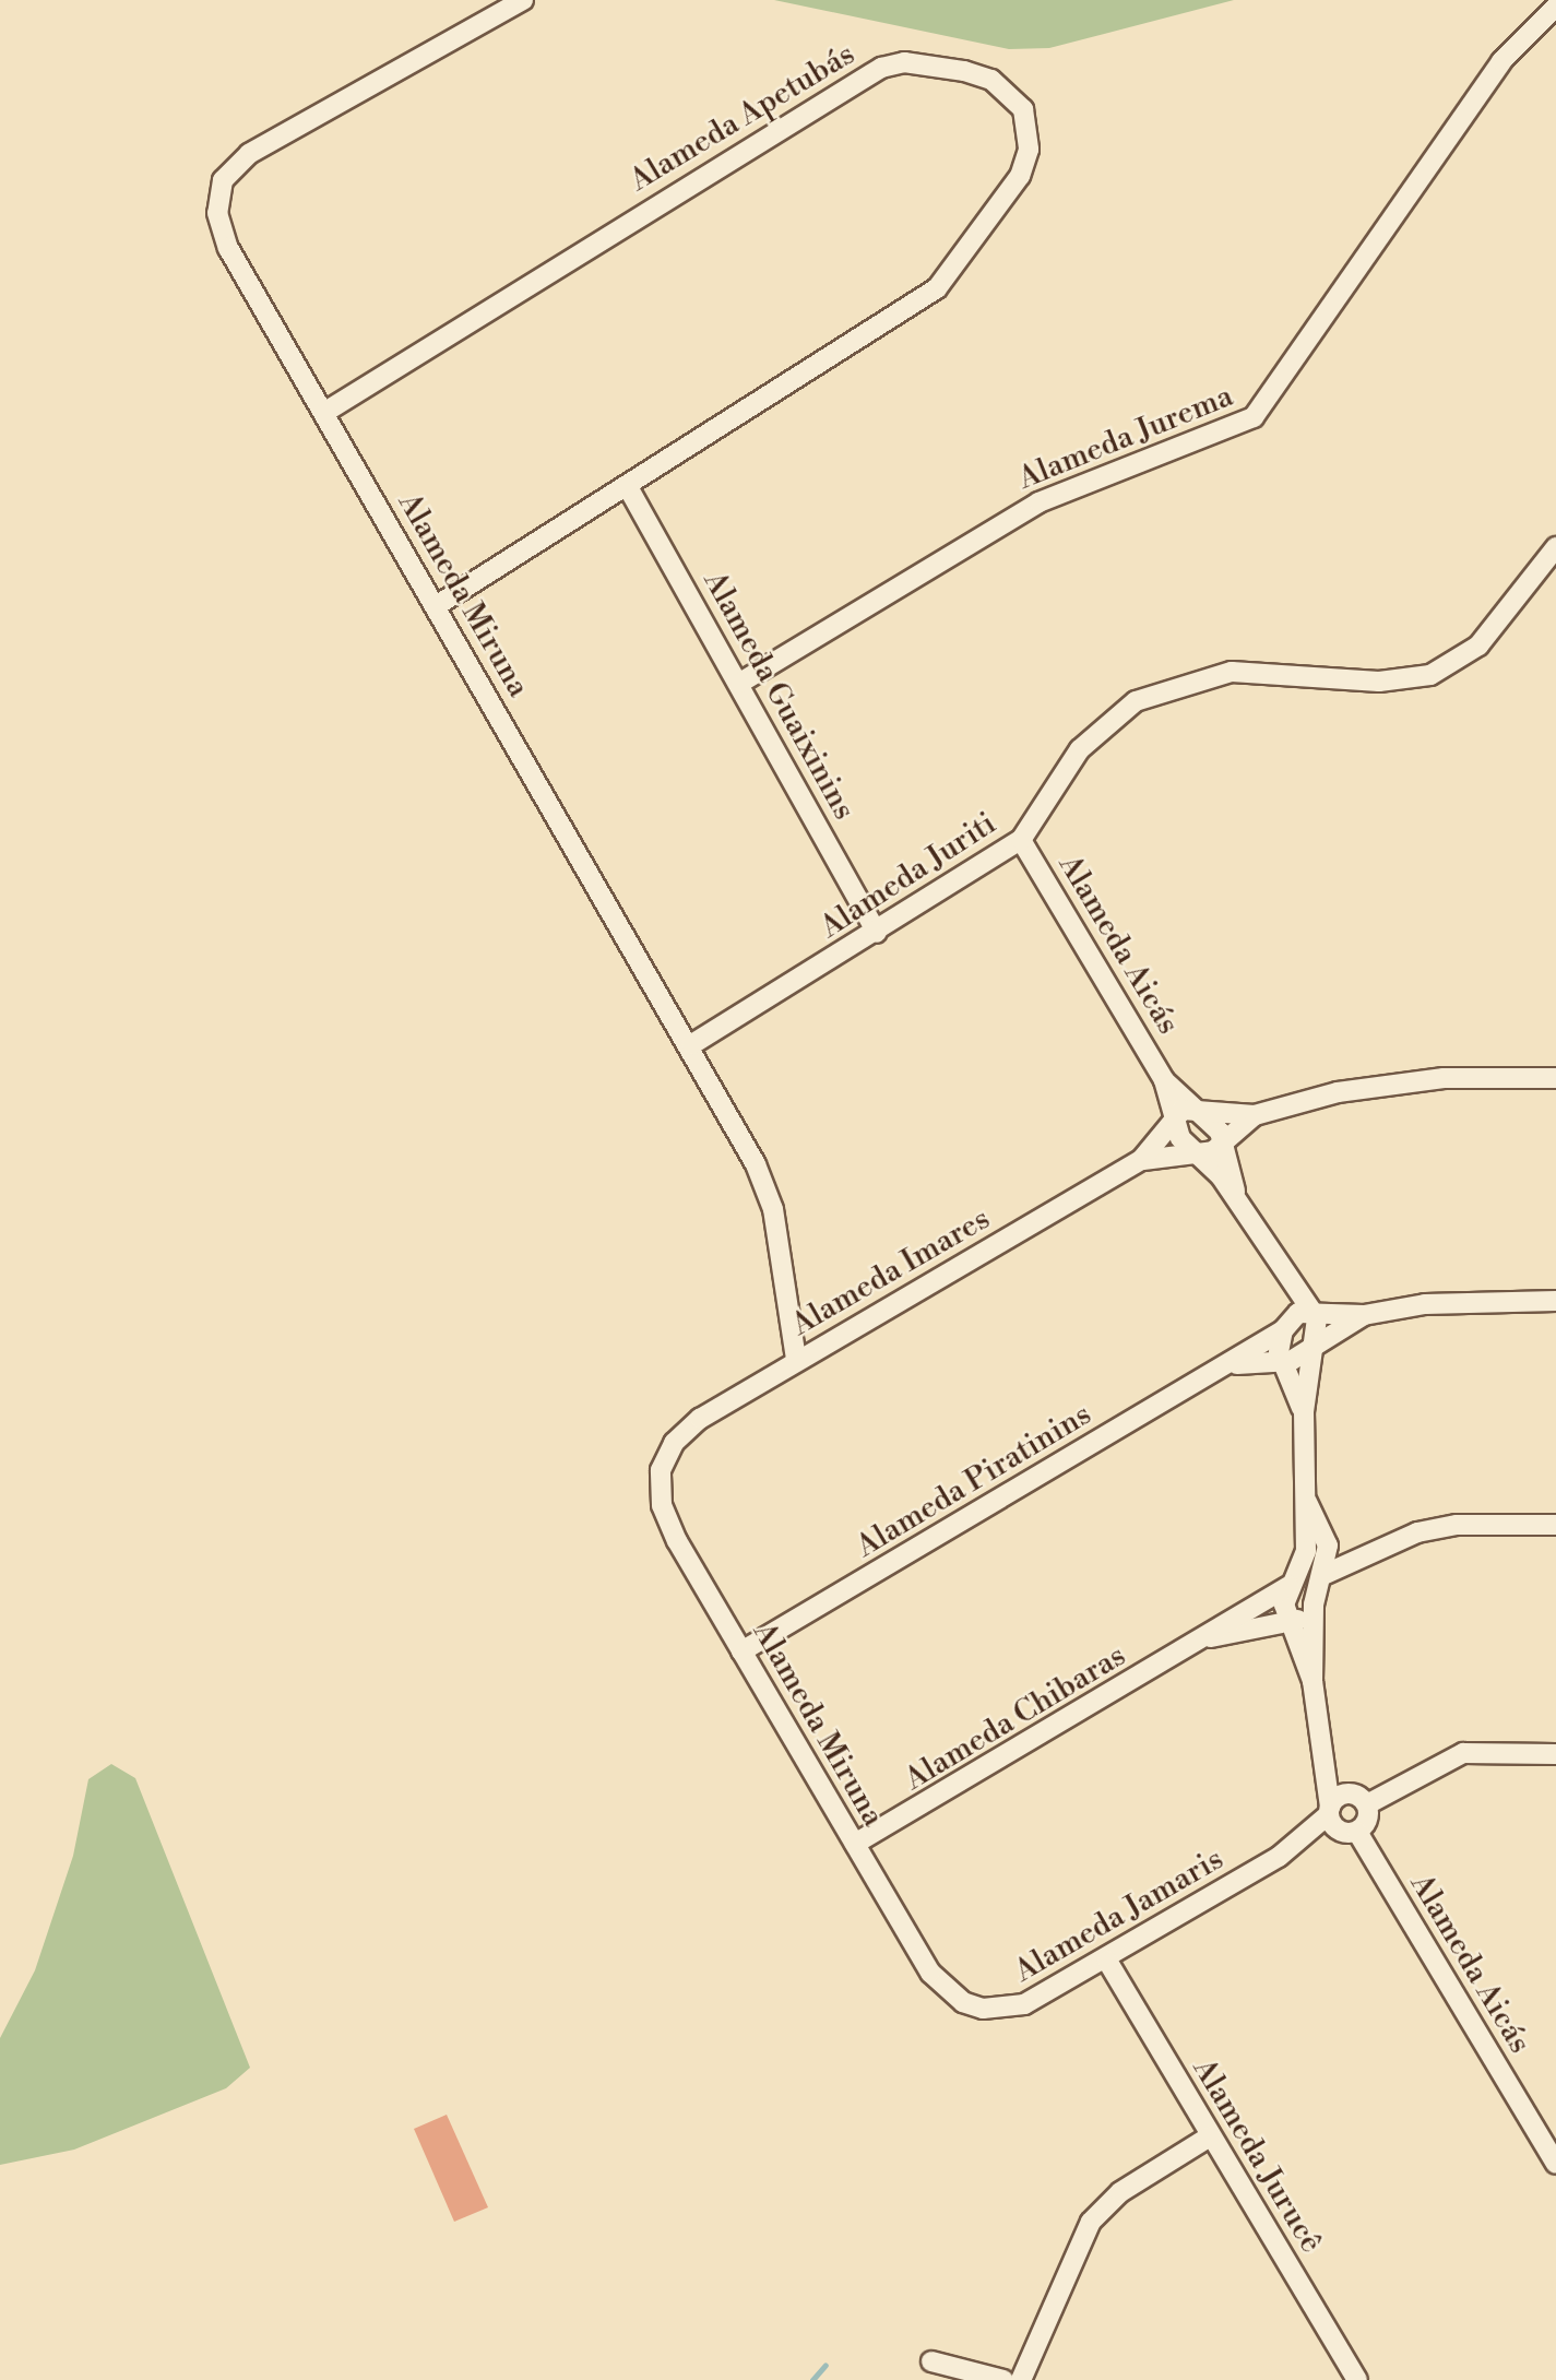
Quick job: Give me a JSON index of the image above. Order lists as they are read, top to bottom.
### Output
{
  "streets": {
    "street": [
      "Alameda Apetubás",
      "Alameda Jurema",
      "Alameda Miruna",
      "Alameda Guaixinins",
      "Alameda Juriti",
      "Alameda Aicás",
      "Alameda Imares",
      "Alameda Piratinins",
      "Alameda Chibaras",
      "Alameda Jamaris",
      "Alameda Jurucê"
    ]
  },
  "crossings": [
    ["Alameda Apetubás", "Alameda Miruna"],
    ["Alameda Apetubás", "Alameda Guaixinins"],
    ["Alameda Jurema", "Alameda Guaixinins"],
    ["Alameda Miruna", "Alameda Juriti"],
    ["Alameda Miruna", "Alameda Imares"],
    ["Alameda Miruna", "Alameda Piratinins"],
    ["Alameda Miruna", "Alameda Chibaras"],
    ["Alameda Miruna", "Alameda Jamaris"],
    ["Alameda Guaixinins", "Alameda Juriti"],
    ["Alameda Juriti", "Alameda Aicás"],
    ["Alameda Aicás", "Alameda Piratinins"],
    ["Alameda Aicás", "Alameda Chibaras"],
    ["Alameda Aicás", "Alameda Jamaris"],
    ["Alameda Jamaris", "Alameda Jurucê"]
  ]
}
